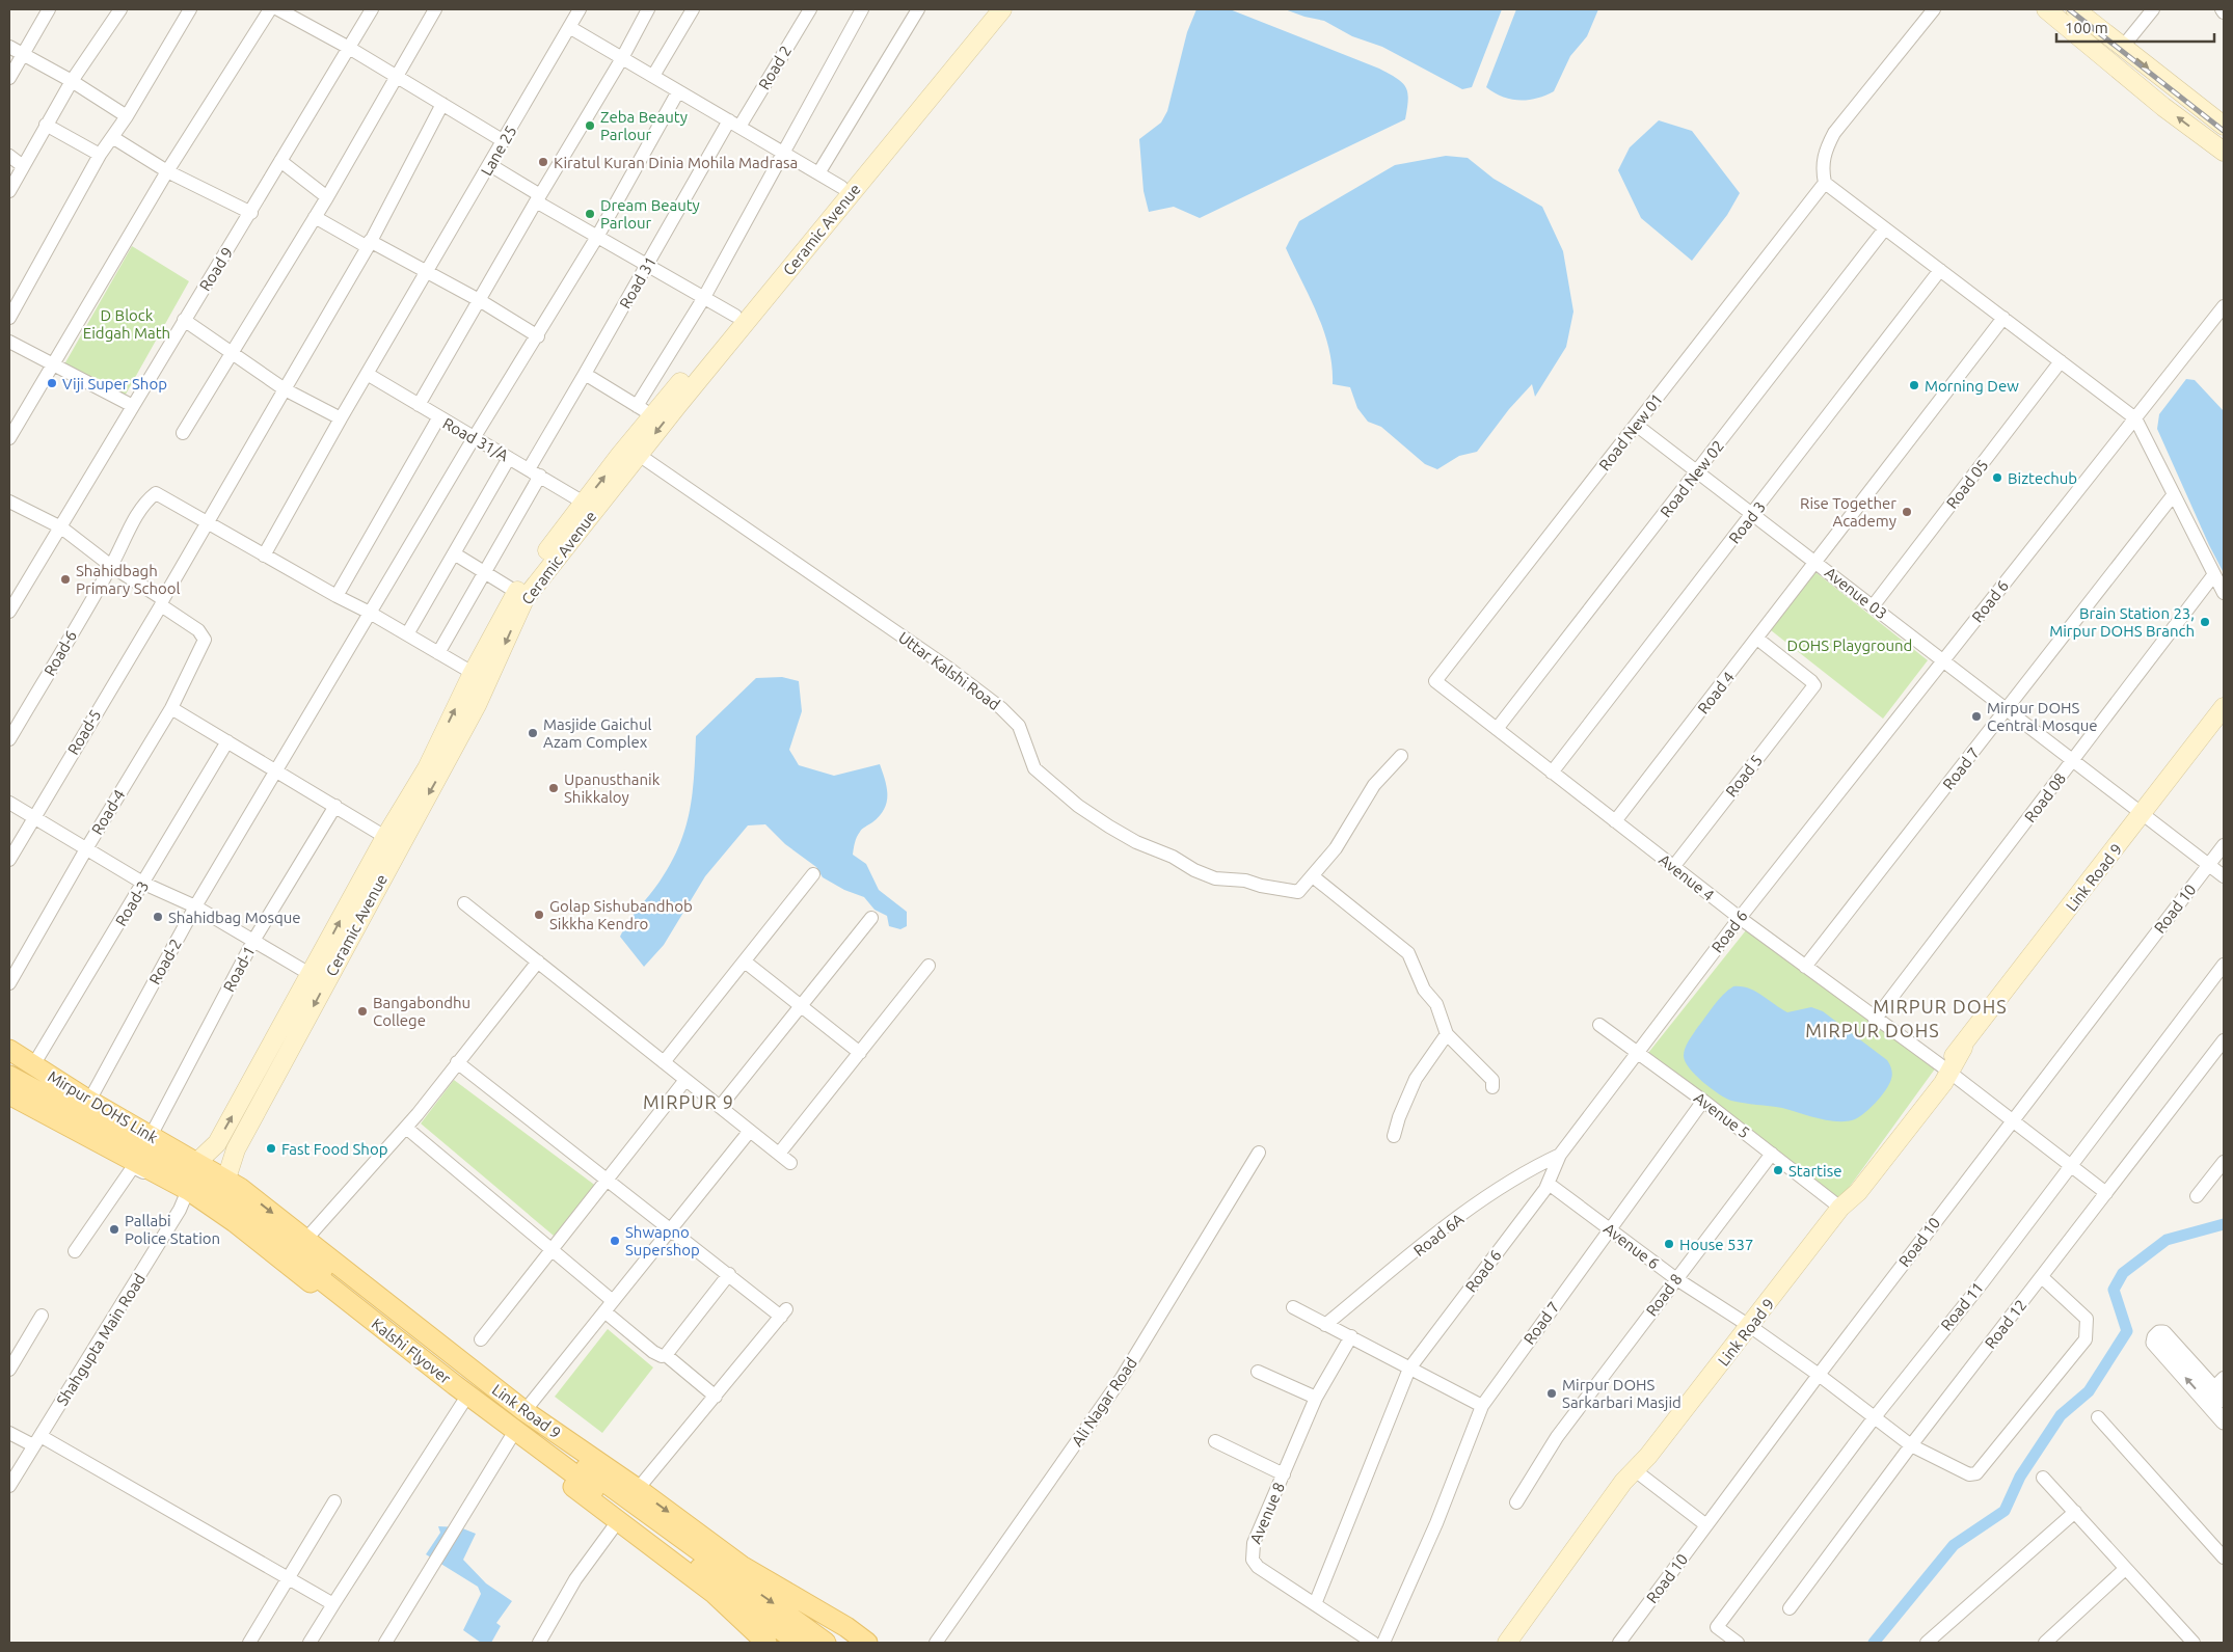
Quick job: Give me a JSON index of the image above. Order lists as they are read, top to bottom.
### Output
{
  "streets": {
    "main road": [
      "Ceramic Avenue",
      "Link Road 9",
      "Mirpur DOHS Link",
      "Kalshi Flyover"
    ],
    "street": [
      "Road 2",
      "Lane 25",
      "Road 9",
      "Road 31",
      "Road New 01",
      "Road 31/A",
      "Road New 02",
      "Road 05",
      "Road 3",
      "Avenue 03",
      "Road 6",
      "Road-6",
      "Uttar Kalshi Road",
      "Road 4",
      "Road-5",
      "Road 7",
      "Road 5",
      "Road 08",
      "Road-4",
      "Avenue 4",
      "Road-3",
      "Road 10",
      "Road-2",
      "Road-1",
      "Avenue 5",
      "Road 6A",
      "Avenue 6",
      "Road 8",
      "Road 11",
      "Road 12",
      "Shahgupta Main Road",
      "Ali Nagar Road",
      "Avenue 8"
    ]
  },
  "crossings": [
    ["Road 2", "Road 31"],
    ["Lane 25", "Road 31/A"],
    ["Ceramic Avenue", "Road 31/A"],
    ["Ceramic Avenue", "Uttar Kalshi Road"],
    ["Ceramic Avenue", "Link Road 9"],
    ["Ceramic Avenue", "Mirpur DOHS Link"],
    ["Road 31", "Road 31/A"],
    ["Road New 01", "Avenue 03"],
    ["Road New 01", "Avenue 4"],
    ["Road 31/A", "Road-2"],
    ["Road New 02", "Avenue 03"],
    ["Road New 02", "Avenue 4"],
    ["Road 05", "Avenue 03"],
    ["Road 3", "Avenue 03"],
    ["Road 3", "Avenue 4"],
    ["Avenue 03", "Road 6"],
    ["Avenue 03", "Road 4"],
    ["Avenue 03", "Road 7"],
    ["Avenue 03", "Road 08"],
    ["Avenue 03", "Link Road 9"],
    ["Avenue 03", "Road 10"],
    ["Road 6", "Avenue 4"],
    ["Road 6", "Avenue 5"],
    ["Road 6", "Road 6A"],
    ["Road 6", "Avenue 6"],
    ["Road 6", "Avenue 8"],
    ["Road-6", "Road-5"],
    ["Road 4", "Road 5"],
    ["Road 4", "Avenue 4"],
    ["Road-5", "Road-4"],
    ["Road 7", "Avenue 4"],
    ["Road 7", "Avenue 5"],
    ["Road 7", "Avenue 6"],
    ["Road 5", "Avenue 4"],
    ["Road 08", "Avenue 4"],
    ["Avenue 4", "Link Road 9"],
    ["Avenue 4", "Road 10"],
    ["Avenue 4", "Road 11"],
    ["Avenue 4", "Road 12"],
    ["Link Road 9", "Mirpur DOHS Link"],
    ["Link Road 9", "Avenue 5"],
    ["Link Road 9", "Avenue 6"],
    ["Link Road 9", "Shahgupta Main Road"],
    ["Road-3", "Mirpur DOHS Link"],
    ["Road 10", "Avenue 6"],
    ["Road-2", "Mirpur DOHS Link"],
    ["Road-1", "Mirpur DOHS Link"],
    ["Mirpur DOHS Link", "Shahgupta Main Road"],
    ["Avenue 5", "Road 8"],
    ["Avenue 6", "Road 8"],
    ["Avenue 6", "Road 11"],
    ["Avenue 6", "Road 12"]
  ],
  "districts": ["MIRPUR DOHS", "MIRPUR DOHS", "MIRPUR 9"],
  "parks": ["D Block Eidgah Math", "DOHS Playground"],
  "places": [
    "Zeba Beauty Parlour",
    "Kiratul Kuran Dinia Mohila Madrasa",
    "Dream Beauty Parlour",
    "Viji Super Shop",
    "Morning Dew",
    "Biztechub",
    "Rise Together Academy",
    "Shahidbagh Primary School",
    "Brain Station 23, Mirpur DOHS Branch",
    "Mirpur DOHS Central Mosque",
    "Masjide Gaichul Azam Complex",
    "Upanusthanik Shikkaloy",
    "Golap Sishubandhob Sikkha Kendro",
    "Shahidbag Mosque",
    "Bangabondhu College",
    "Fast Food Shop",
    "Startise",
    "Pallabi Police Station",
    "Shwapno Supershop",
    "House 537",
    "Mirpur DOHS Sarkarbari Masjid"
  ],
  "scale_bar": "100 m"
}
